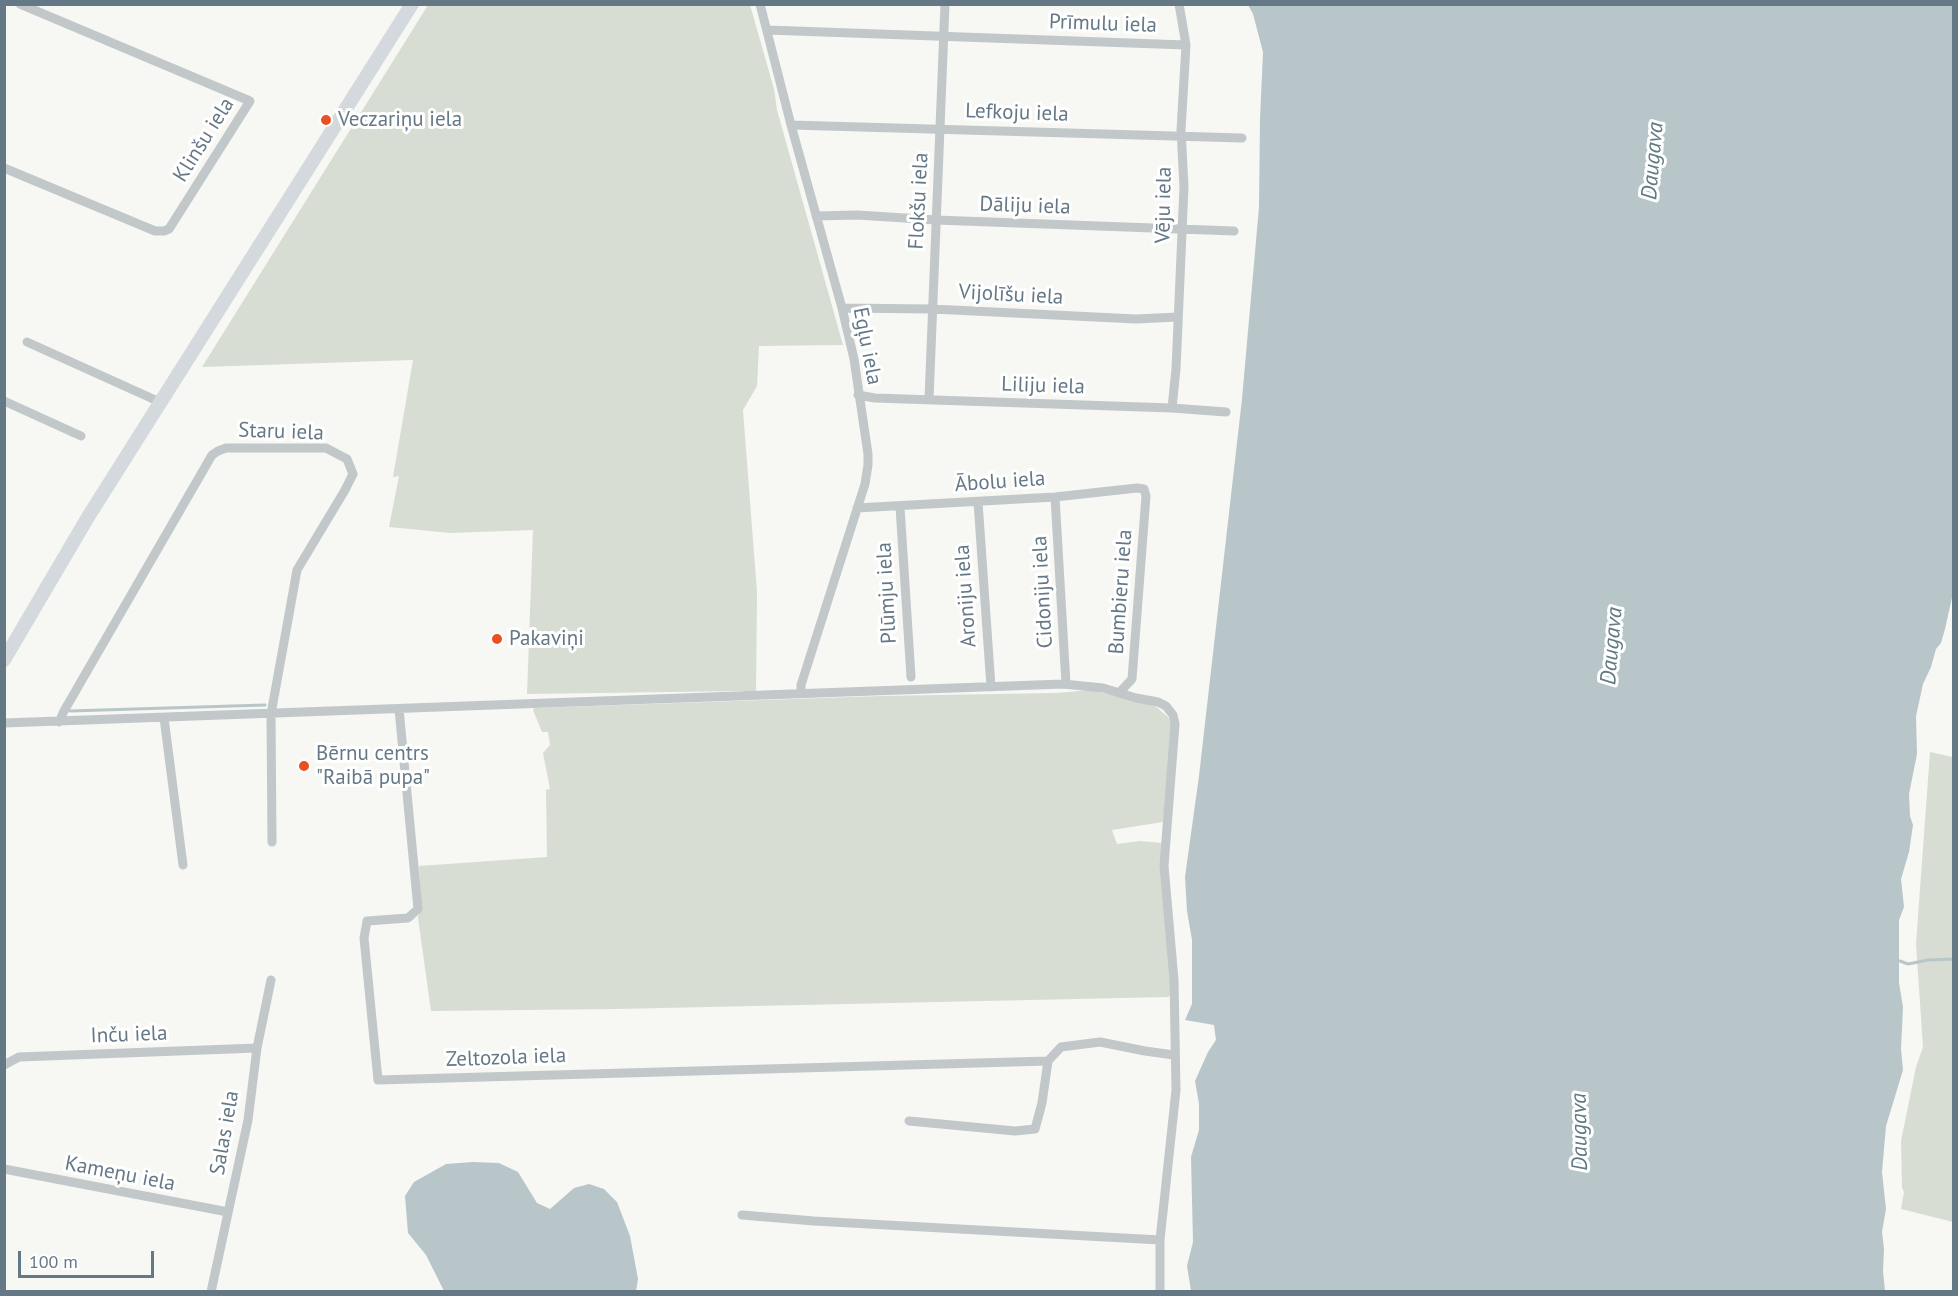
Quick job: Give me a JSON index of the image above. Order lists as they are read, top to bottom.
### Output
{
  "streets": {
    "street": [
      "Prīmulu iela",
      "Lefkoju iela",
      "Klinšu iela",
      "Flokšu iela",
      "Vēju iela",
      "Dāliju iela",
      "Vijolīšu iela",
      "Egļu iela",
      "Liliju iela",
      "Staru iela",
      "Ābolu iela",
      "Cidoniju iela",
      "Bumbieru iela",
      "Plūmju iela",
      "Aroniju iela",
      "Inču iela",
      "Zeltozola iela",
      "Salas iela",
      "Kameņu iela"
    ]
  },
  "crossings": [
    ["Prīmulu iela", "Flokšu iela"],
    ["Prīmulu iela", "Vēju iela"],
    ["Prīmulu iela", "Egļu iela"],
    ["Lefkoju iela", "Flokšu iela"],
    ["Lefkoju iela", "Vēju iela"],
    ["Lefkoju iela", "Egļu iela"],
    ["Flokšu iela", "Dāliju iela"],
    ["Flokšu iela", "Vijolīšu iela"],
    ["Flokšu iela", "Liliju iela"],
    ["Vēju iela", "Dāliju iela"],
    ["Vēju iela", "Vijolīšu iela"],
    ["Vēju iela", "Liliju iela"],
    ["Dāliju iela", "Egļu iela"],
    ["Vijolīšu iela", "Egļu iela"],
    ["Egļu iela", "Liliju iela"],
    ["Egļu iela", "Ābolu iela"],
    ["Ābolu iela", "Cidoniju iela"],
    ["Ābolu iela", "Bumbieru iela"],
    ["Ābolu iela", "Plūmju iela"],
    ["Ābolu iela", "Aroniju iela"],
    ["Inču iela", "Salas iela"],
    ["Salas iela", "Kameņu iela"]
  ],
  "water": ["Daugava"],
  "places": ["Veczariņu iela", "Pakaviņi", "Bērnu centrs \"Raibā pupa\""],
  "scale_bar": "100 m"
}
